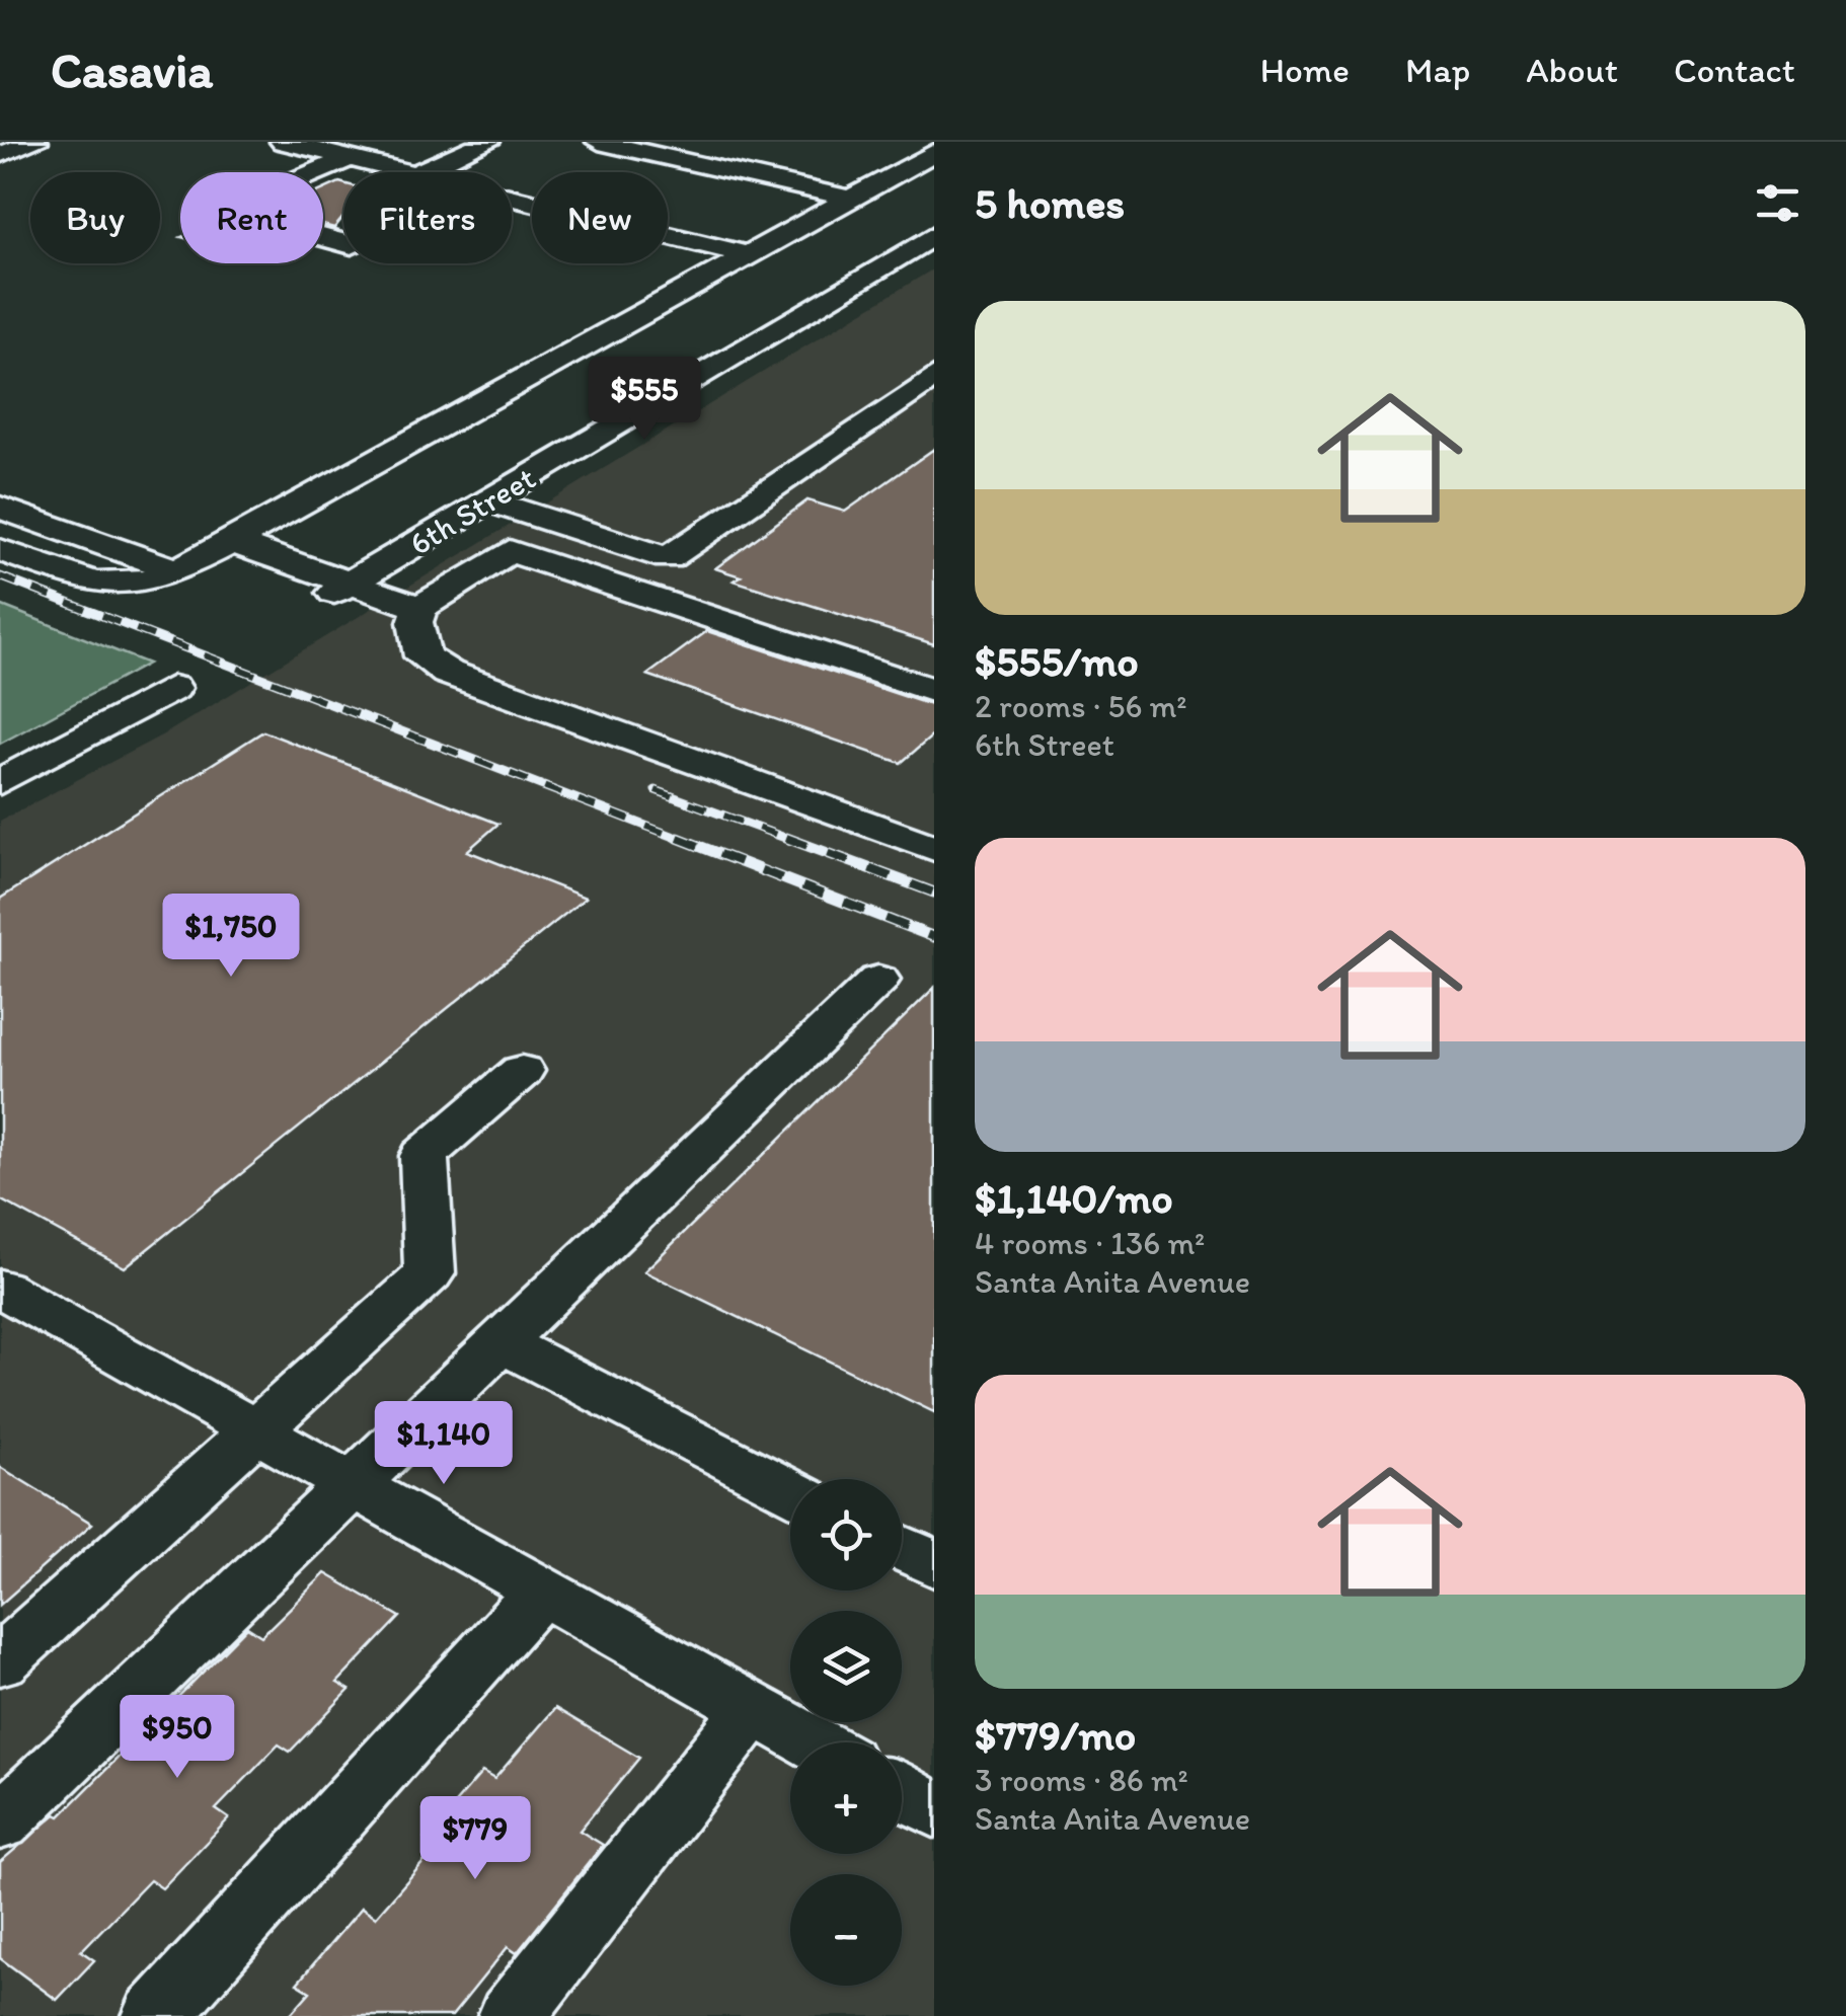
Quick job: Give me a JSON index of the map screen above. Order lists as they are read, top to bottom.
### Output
{
  "streets": {
    "street": ["6th Street"]
  },
  "page": {
    "header": "Casavia",
    "nav": [
      "Home",
      "Map",
      "About",
      "Contact"
    ],
    "heading": "5 homes",
    "chip": [
      "Buy",
      "Rent",
      "Filters",
      "New"
    ],
    "list": [
      {
        "name": "$555/mo",
        "note": "2 rooms · 56 m² · 6th Street"
      },
      {
        "name": "$1,140/mo",
        "note": "4 rooms · 136 m² · Santa Anita Avenue"
      },
      {
        "name": "$779/mo",
        "note": "3 rooms · 86 m² · Santa Anita Avenue"
      }
    ],
    "price": [
      "$555",
      "$1,750",
      "$1,140",
      "$950",
      "$779"
    ],
    "map_buttons": ["+", "−"]
  }
}
